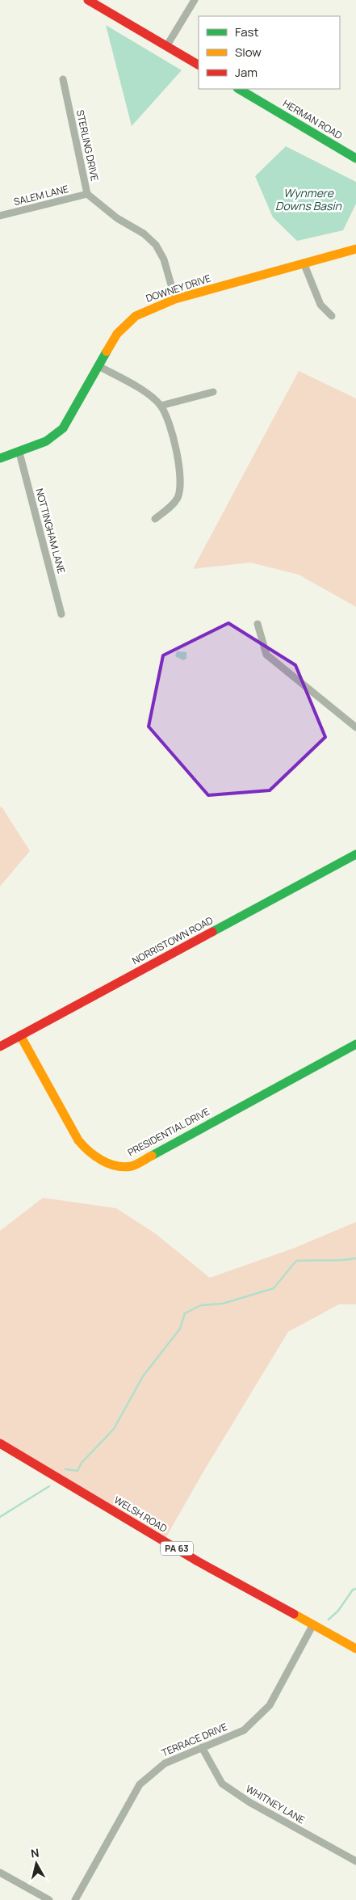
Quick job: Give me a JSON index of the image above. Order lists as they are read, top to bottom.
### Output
{
  "streets": {
    "street": [
      "HERMAN ROAD",
      "STERLING DRIVE",
      "SALEM LANE",
      "DOWNEY DRIVE",
      "NOTTINGHAM LANE",
      "NORRISTOWN ROAD",
      "PRESIDENTIAL DRIVE",
      "WELSH ROAD",
      "PA 63",
      "TERRACE DRIVE",
      "WHITNEY LANE"
    ]
  },
  "crossings": [
    ["STERLING DRIVE", "SALEM LANE"],
    ["STERLING DRIVE", "DOWNEY DRIVE"],
    ["DOWNEY DRIVE", "NOTTINGHAM LANE"],
    ["NORRISTOWN ROAD", "PRESIDENTIAL DRIVE"],
    ["WELSH ROAD", "TERRACE DRIVE"],
    ["TERRACE DRIVE", "WHITNEY LANE"]
  ],
  "water": ["Wynmere Downs Basin"],
  "legend": ["Fast", "Slow", "Jam"],
  "north": "top"
}
